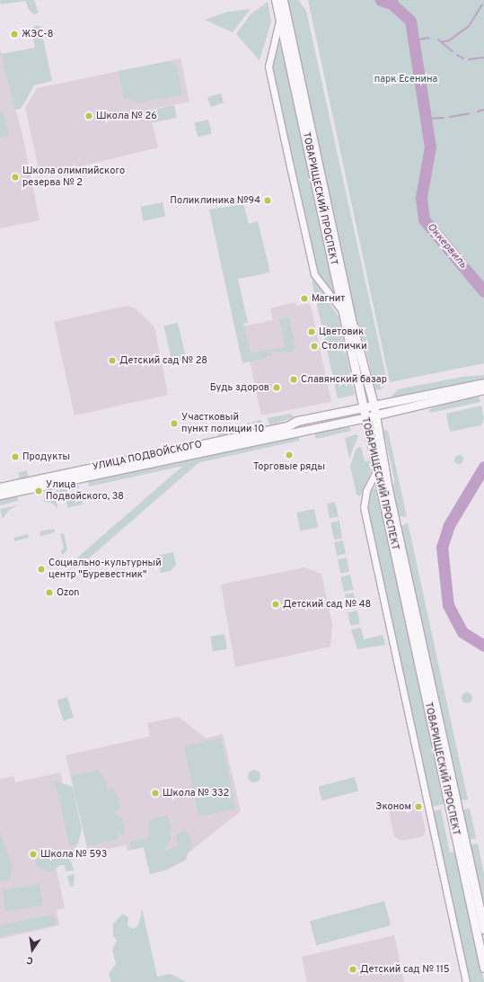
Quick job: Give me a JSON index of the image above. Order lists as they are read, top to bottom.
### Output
{
  "streets": {
    "street": ["ТОВАРИЩЕСКИЙ ПРОСПЕКТ", "УЛИЦА ПОДВОЙСКОГО"]
  },
  "crossings": [
    ["ТОВАРИЩЕСКИЙ ПРОСПЕКТ", "УЛИЦА ПОДВОЙСКОГО"]
  ],
  "water": ["Оккервиль"],
  "parks": ["парк Есенина"],
  "places": [
    "ЖЭС-8",
    "Школа № 26",
    "Школа олимпийского резерва № 2",
    "Поликлиника №94",
    "Магнит",
    "Цветовик",
    "Столички",
    "Детский сад № 28",
    "Славянский базар",
    "Будь здоров",
    "Участковый пункт полиции 10",
    "Торговые ряды",
    "Продукты",
    "Улица Подвойского, 38",
    "Социально-культурный центр \"Буревестник\"",
    "Ozon",
    "Детский сад № 48",
    "Школа № 332",
    "Эконом",
    "Школа № 593",
    "Детский сад № 115"
  ],
  "north": "bottom"
}
